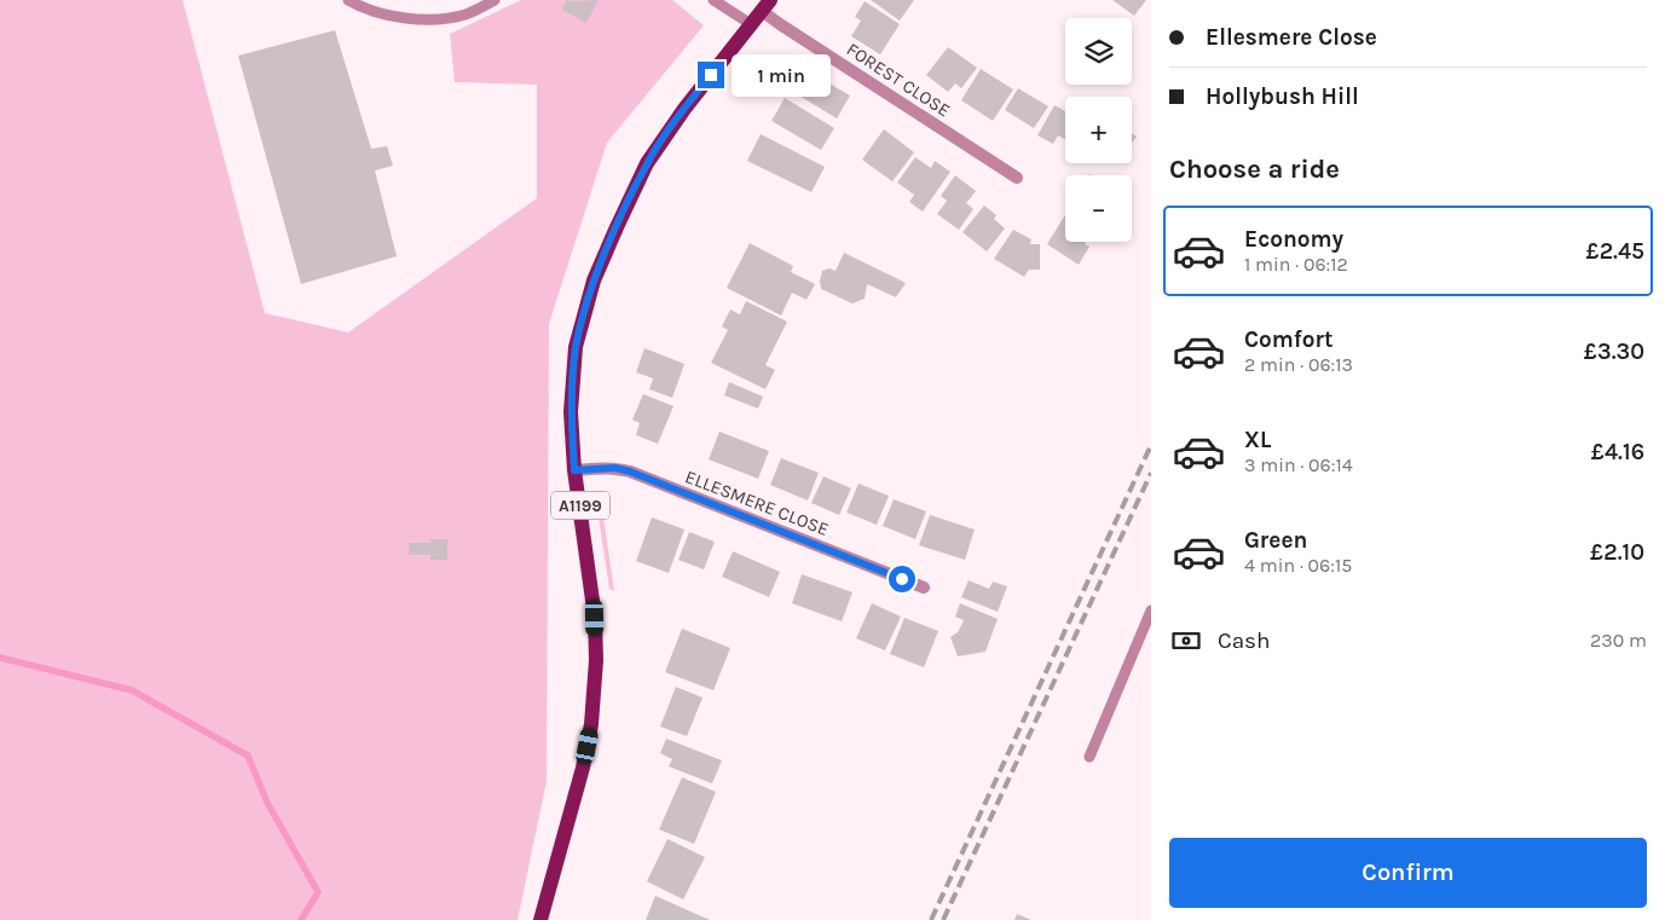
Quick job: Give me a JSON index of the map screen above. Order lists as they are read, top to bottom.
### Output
{
  "streets": {
    "main road": ["A1199"],
    "street": ["FOREST CLOSE", "ELLESMERE CLOSE"]
  },
  "crossings": [
    ["FOREST CLOSE", "A1199"],
    ["ELLESMERE CLOSE", "A1199"]
  ],
  "page": {
    "banner": ["Ellesmere Close", "Hollybush Hill"],
    "map_buttons": ["+", "−"],
    "bubble": "1 min",
    "heading": "Choose a ride",
    "list": [
      {
        "name": "Economy",
        "note": "1 min · 06:12",
        "value": "£2.45"
      },
      {
        "name": "Comfort",
        "note": "2 min · 06:13",
        "value": "£3.30"
      },
      {
        "name": "XL",
        "note": "3 min · 06:14",
        "value": "£4.16"
      },
      {
        "name": "Green",
        "note": "4 min · 06:15",
        "value": "£2.10"
      }
    ],
    "pay": ["Cash", "230 m"],
    "buttons": "Confirm"
  }
}
